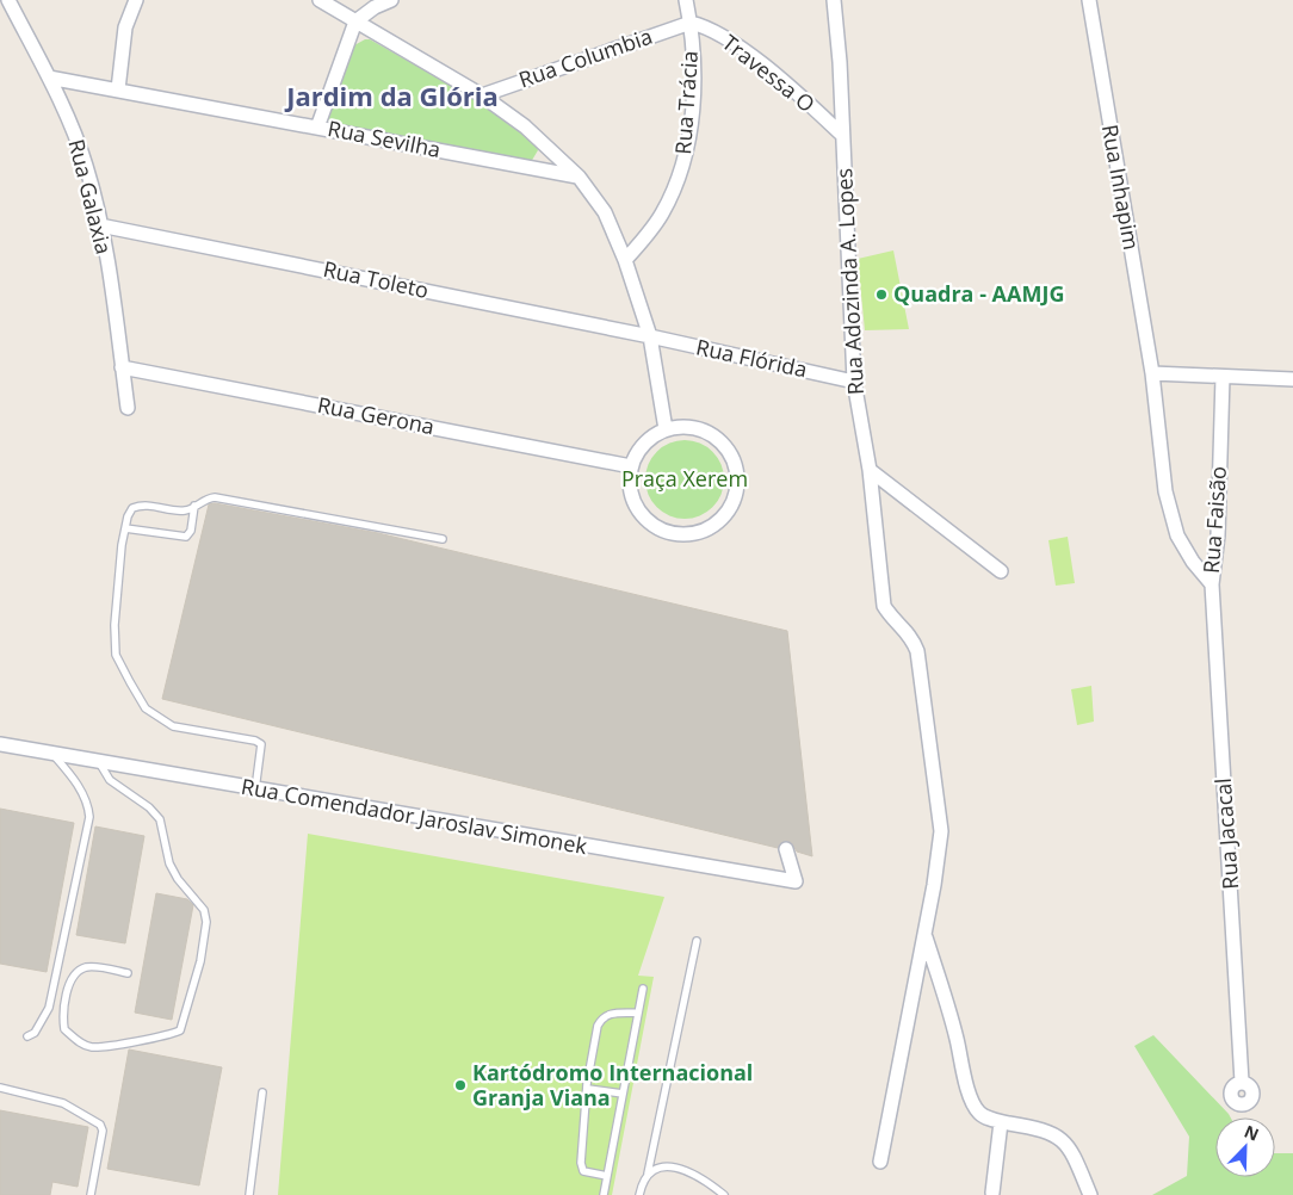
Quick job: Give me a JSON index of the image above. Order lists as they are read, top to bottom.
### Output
{
  "streets": {
    "street": [
      "Rua Columbia",
      "Travessa O",
      "Rua Trácia",
      "Rua Sevilha",
      "Rua Inhapim",
      "Rua Galaxia",
      "Rua Toleto",
      "Rua Adozinda A. Lopes",
      "Rua Flórida",
      "Rua Gerona",
      "Rua Faisão",
      "Rua Comendador Jaroslav Simonek",
      "Rua Jacacal"
    ]
  },
  "crossings": [
    ["Rua Columbia", "Travessa O"],
    ["Rua Columbia", "Rua Trácia"],
    ["Travessa O", "Rua Trácia"],
    ["Travessa O", "Rua Adozinda A. Lopes"],
    ["Rua Sevilha", "Rua Galaxia"],
    ["Rua Inhapim", "Rua Faisão"],
    ["Rua Galaxia", "Rua Toleto"],
    ["Rua Galaxia", "Rua Gerona"],
    ["Rua Toleto", "Rua Flórida"],
    ["Rua Adozinda A. Lopes", "Rua Flórida"],
    ["Rua Faisão", "Rua Jacacal"]
  ],
  "districts": ["Jardim da Glória"],
  "parks": ["Praça Xerem"],
  "places": ["Quadra - AAMJG", "Kartódromo Internacional Granja Viana"],
  "north": "top right"
}
